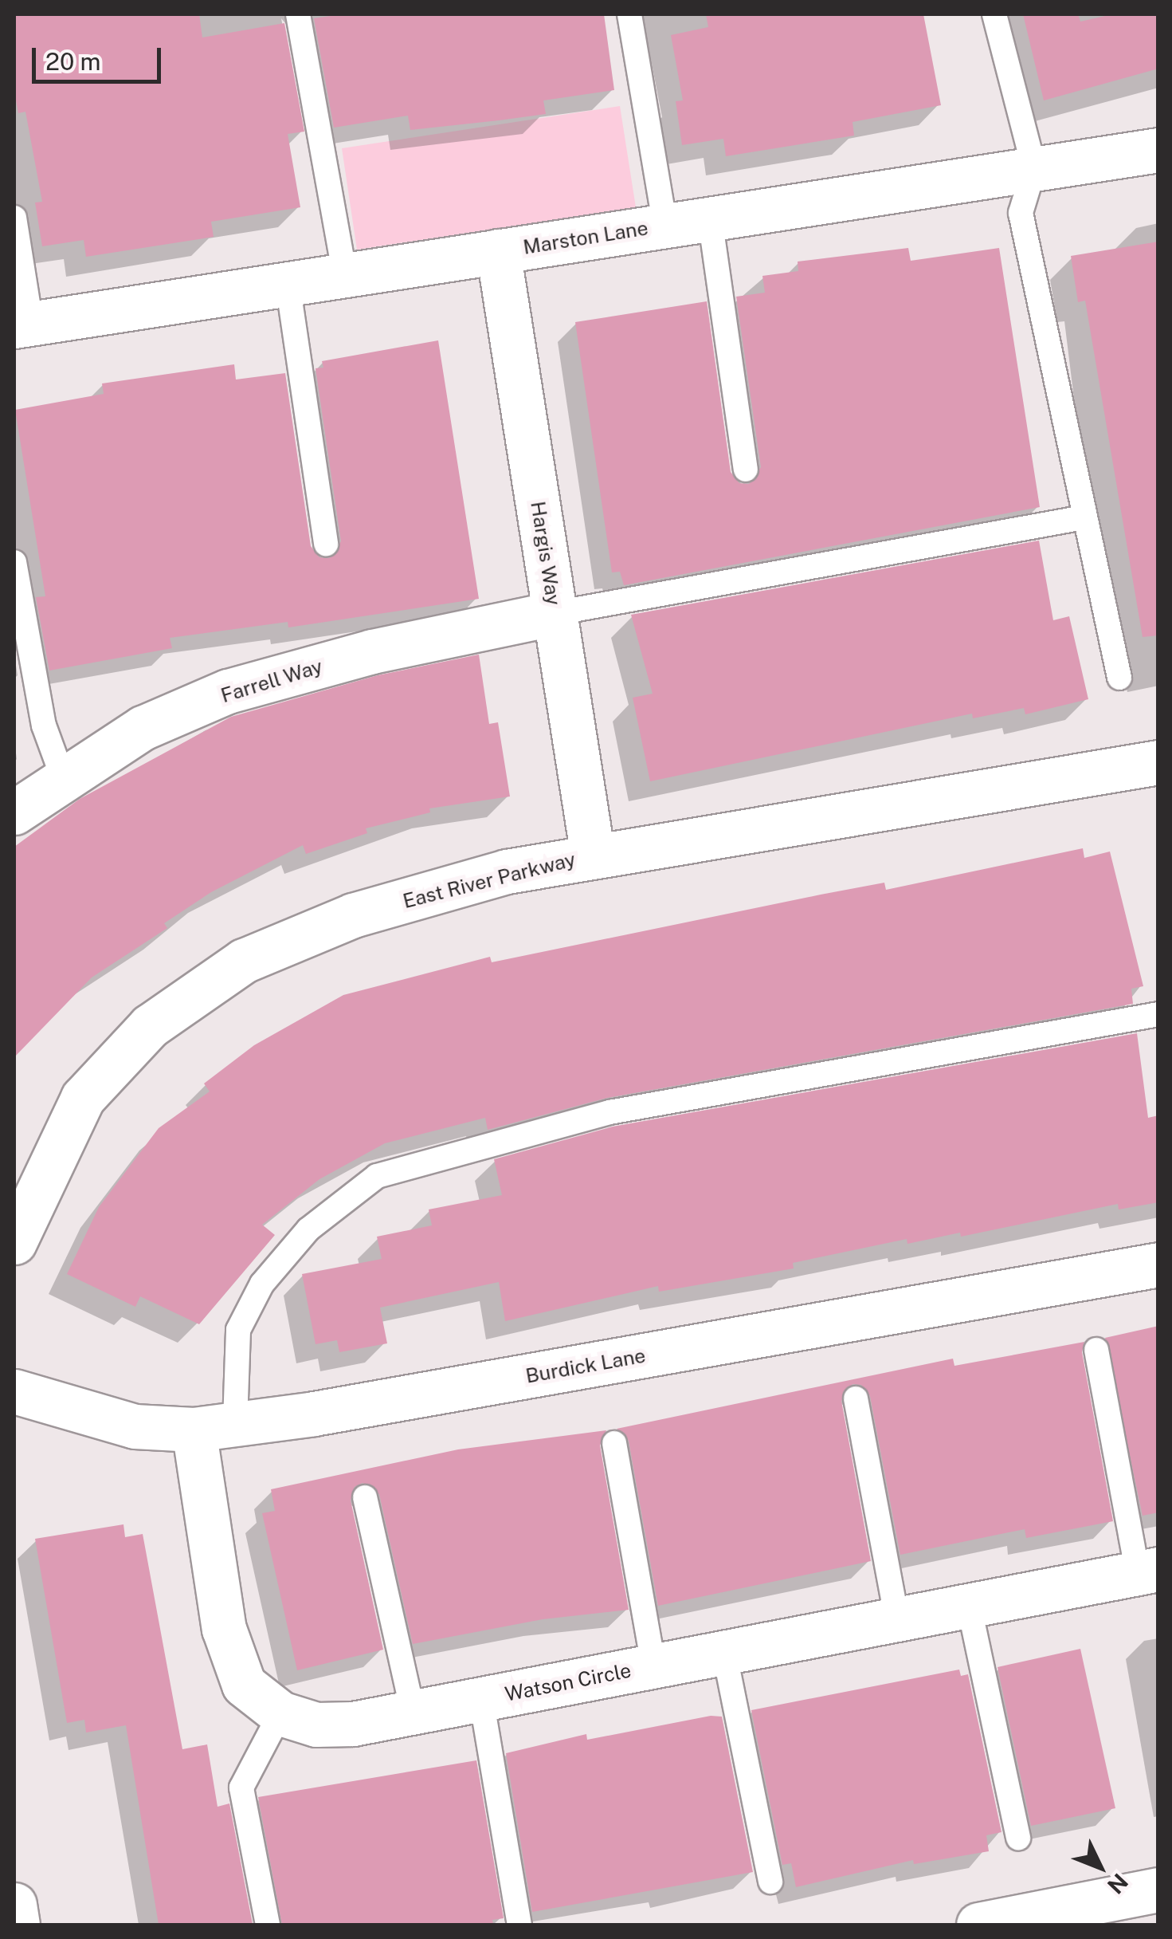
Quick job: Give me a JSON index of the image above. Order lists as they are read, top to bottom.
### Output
{
  "streets": {
    "street": [
      "Marston Lane",
      "Hargis Way",
      "Farrell Way",
      "East River Parkway",
      "Burdick Lane",
      "Watson Circle"
    ]
  },
  "crossings": [
    ["Marston Lane", "Hargis Way"],
    ["Hargis Way", "Farrell Way"],
    ["Hargis Way", "East River Parkway"],
    ["Burdick Lane", "Watson Circle"]
  ],
  "scale_bar": "20 m",
  "north": "bottom right"
}
